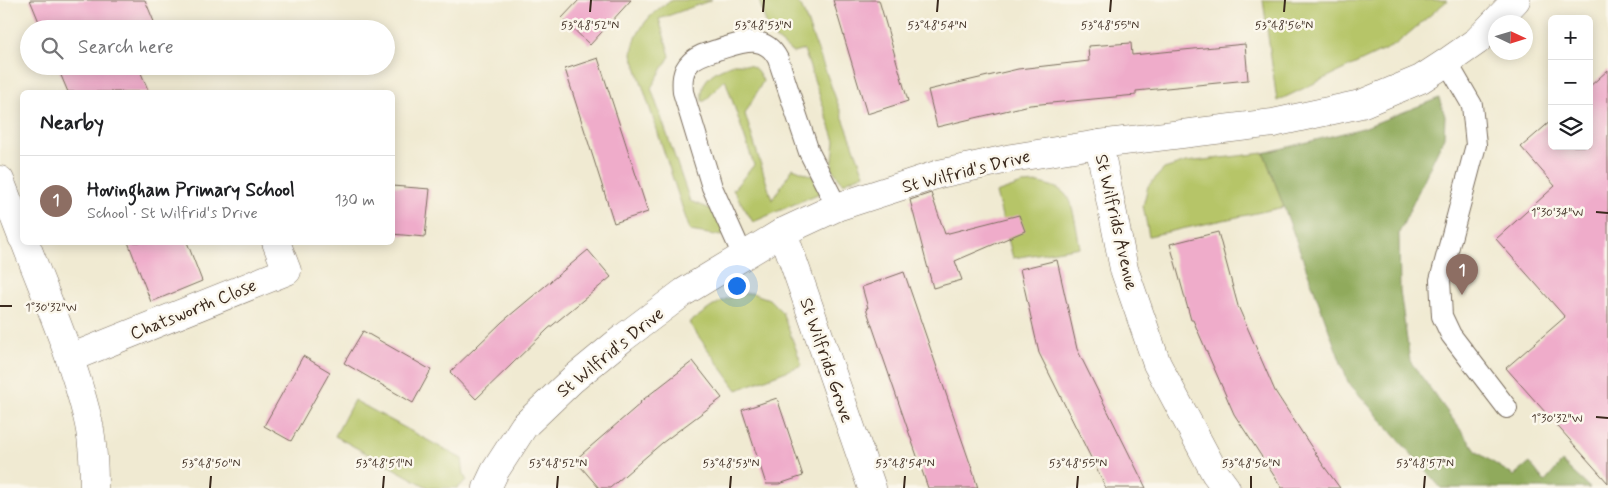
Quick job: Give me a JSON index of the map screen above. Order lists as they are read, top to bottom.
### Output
{
  "streets": {
    "street": [
      "St Wilfrid's Drive",
      "St Wilfrids Avenue",
      "Chatsworth Close",
      "St Wilfrids Grove"
    ]
  },
  "crossings": [
    ["St Wilfrid's Drive", "St Wilfrids Avenue"],
    ["St Wilfrid's Drive", "St Wilfrids Grove"]
  ],
  "north": "right",
  "page": {
    "map_buttons": ["+", "−"],
    "search": "Search here",
    "heading": "Nearby",
    "list": [
      {
        "mark": "1",
        "name": "Hovingham Primary School",
        "note": "School · St Wilfrid's Drive",
        "value": "130 m"
      }
    ],
    "pins": "1"
  },
  "coordinates": [
    "53°48'52\"N",
    "53°48'53\"N",
    "53°48'54\"N",
    "53°48'55\"N",
    "53°48'56\"N",
    "1°30'34\"W",
    "1°30'32\"W",
    "53°48'50\"N",
    "53°48'51\"N",
    "53°48'57\"N"
  ]
}
